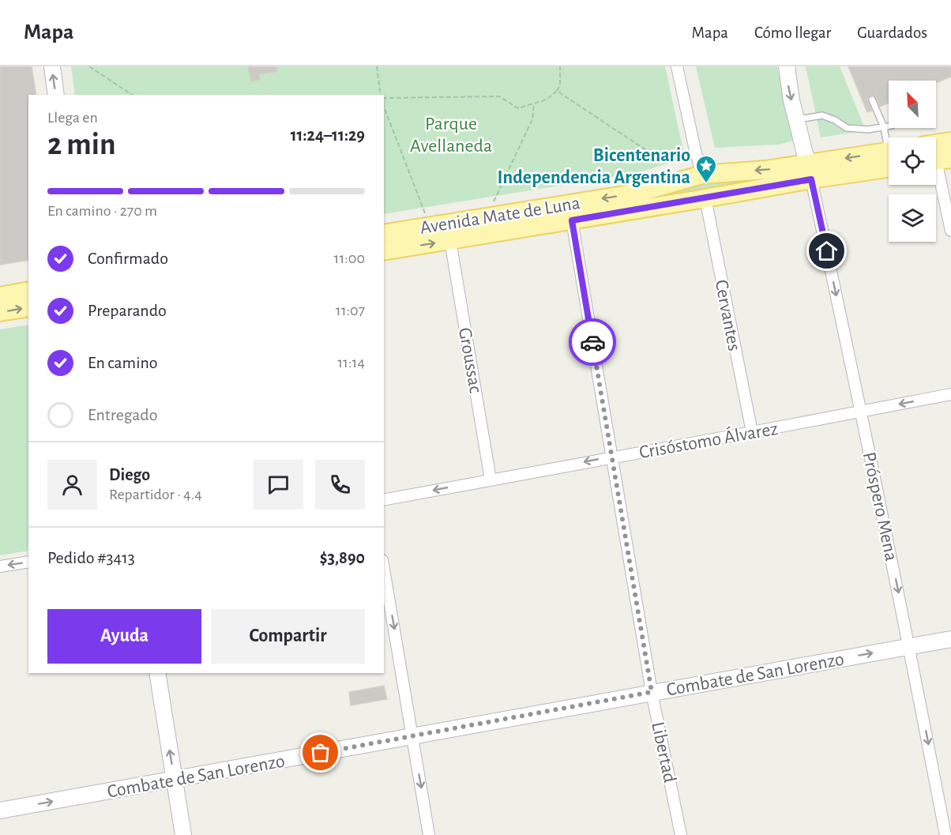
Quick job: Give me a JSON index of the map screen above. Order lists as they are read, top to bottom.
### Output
{
  "streets": {
    "main road": ["Avenida Mate de Luna"],
    "street": [
      "Cervantes",
      "Groussac",
      "Crisóstomo Álvarez",
      "Próspero Mena",
      "Combate de San Lorenzo",
      "Libertad"
    ]
  },
  "crossings": [
    ["Avenida Mate de Luna", "Cervantes"],
    ["Avenida Mate de Luna", "Groussac"],
    ["Avenida Mate de Luna", "Próspero Mena"],
    ["Avenida Mate de Luna", "Libertad"],
    ["Cervantes", "Crisóstomo Álvarez"],
    ["Groussac", "Crisóstomo Álvarez"],
    ["Crisóstomo Álvarez", "Próspero Mena"],
    ["Crisóstomo Álvarez", "Libertad"],
    ["Próspero Mena", "Combate de San Lorenzo"],
    ["Combate de San Lorenzo", "Libertad"]
  ],
  "one_way": ["Crisóstomo Álvarez", "Próspero Mena", "Combate de San Lorenzo"],
  "parks": ["Parque Avellaneda"],
  "places": {
    "place": ["Bicentenario Independencia Argentina"]
  },
  "north": "top left",
  "page": {
    "header": "Mapa",
    "nav": ["Mapa", "Cómo llegar", "Guardados"],
    "heading": ["2 min", "Llega en", "11:24–11:29"],
    "panel": [
      "Diego",
      "Repartidor · 4.4",
      "Pedido #3413",
      "$3,890"
    ],
    "bar": "En camino · 270 m",
    "list": [
      ["Confirmado", "11:00"],
      ["Preparando", "11:07"],
      ["En camino", "11:14"],
      "Entregado"
    ],
    "buttons": ["Ayuda", "Compartir"]
  }
}
